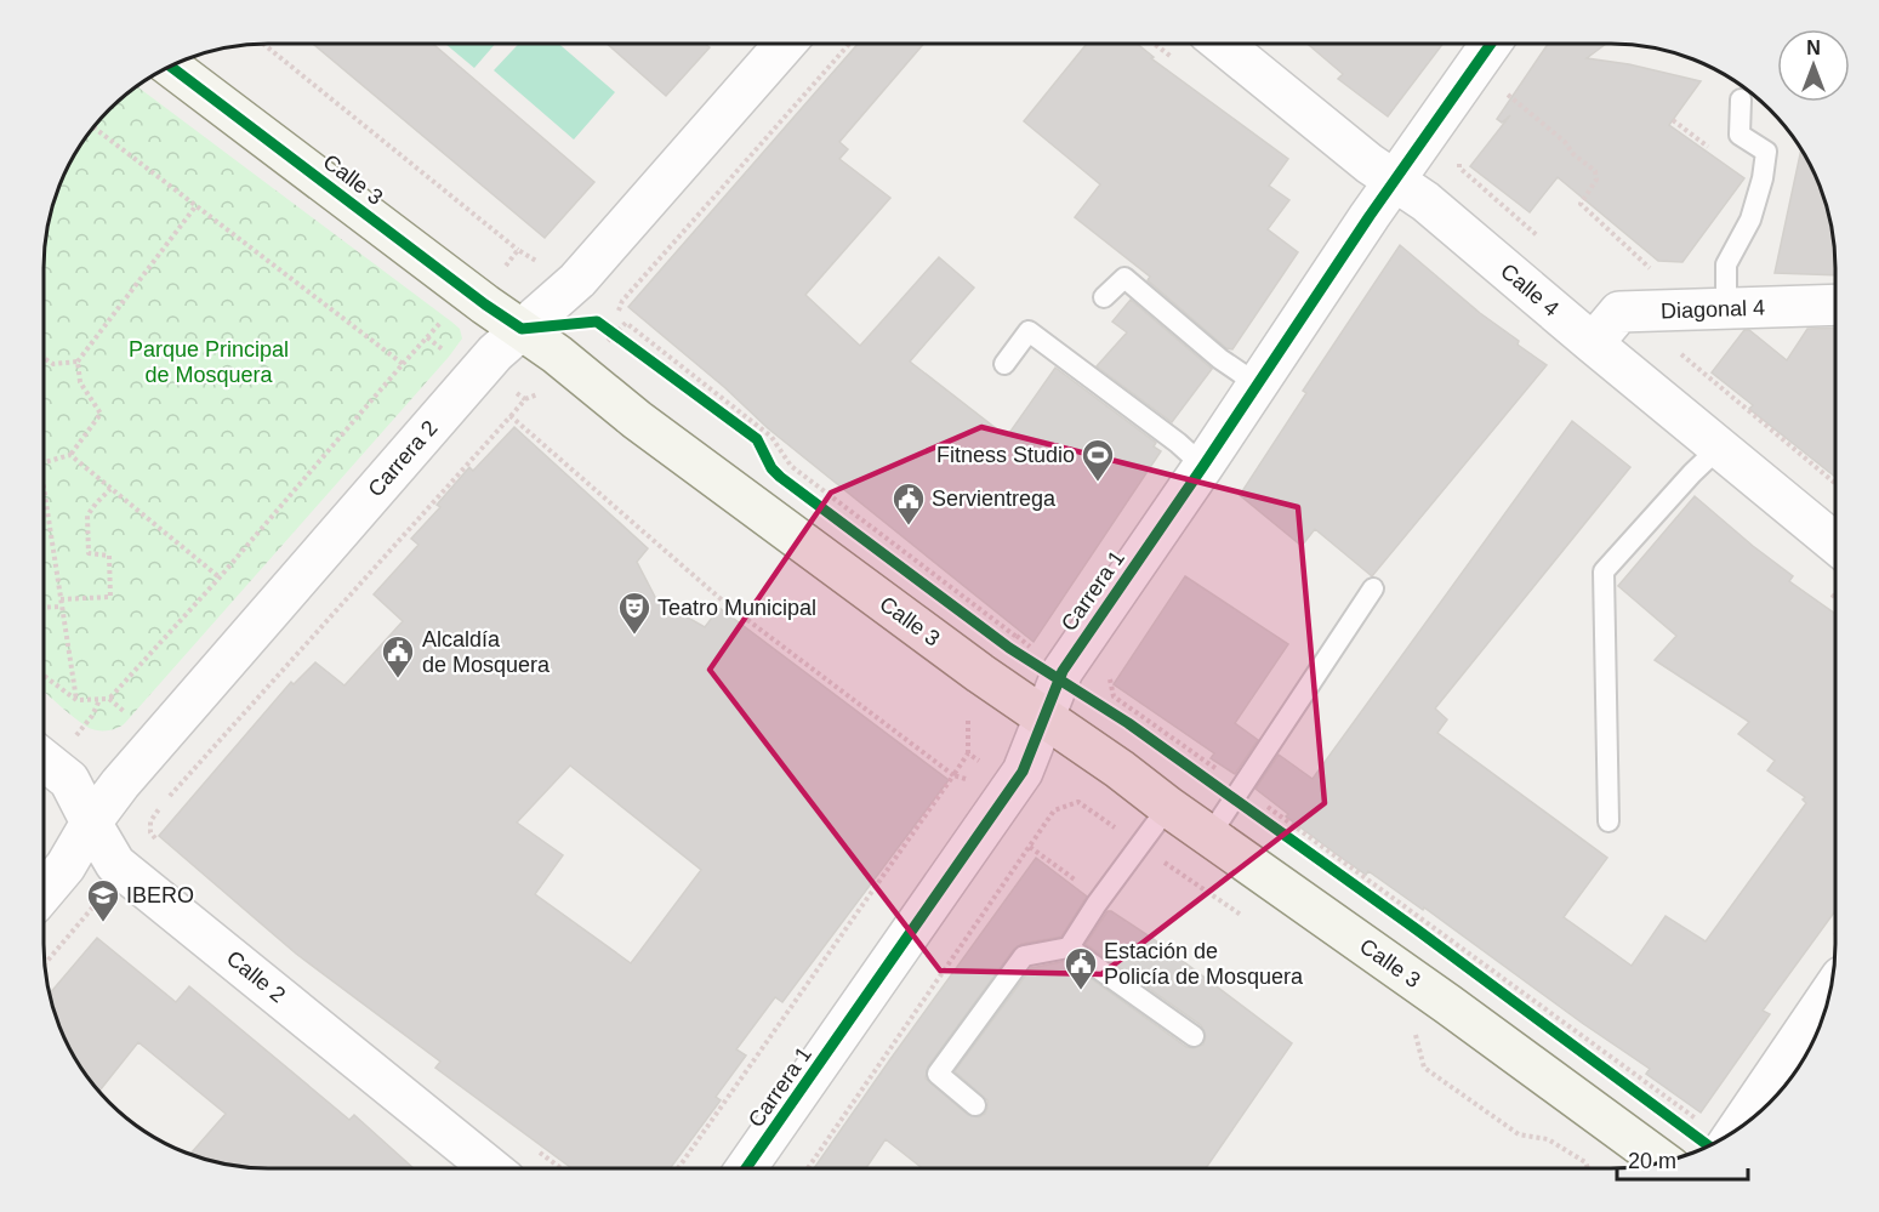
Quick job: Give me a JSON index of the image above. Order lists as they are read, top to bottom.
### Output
{
  "streets": {
    "main road": ["Calle 3"],
    "street": [
      "Calle 4",
      "Diagonal 4",
      "Carrera 2",
      "Carrera 1",
      "Calle 2"
    ]
  },
  "crossings": [
    ["Calle 3", "Carrera 2"],
    ["Calle 3", "Carrera 1"],
    ["Calle 4", "Diagonal 4"],
    ["Calle 4", "Carrera 1"],
    ["Carrera 2", "Calle 2"]
  ],
  "parks": ["Parque Principal de Mosquera"],
  "places": {
    "sports": ["Fitness Studio"],
    "public building": ["Servientrega", "Alcaldía de Mosquera", "Estación de Policía de Mosquera"],
    "theatre": ["Teatro Municipal"],
    "school or university": ["IBERO"]
  },
  "scale_bar": "20 m",
  "north": "top"
}
